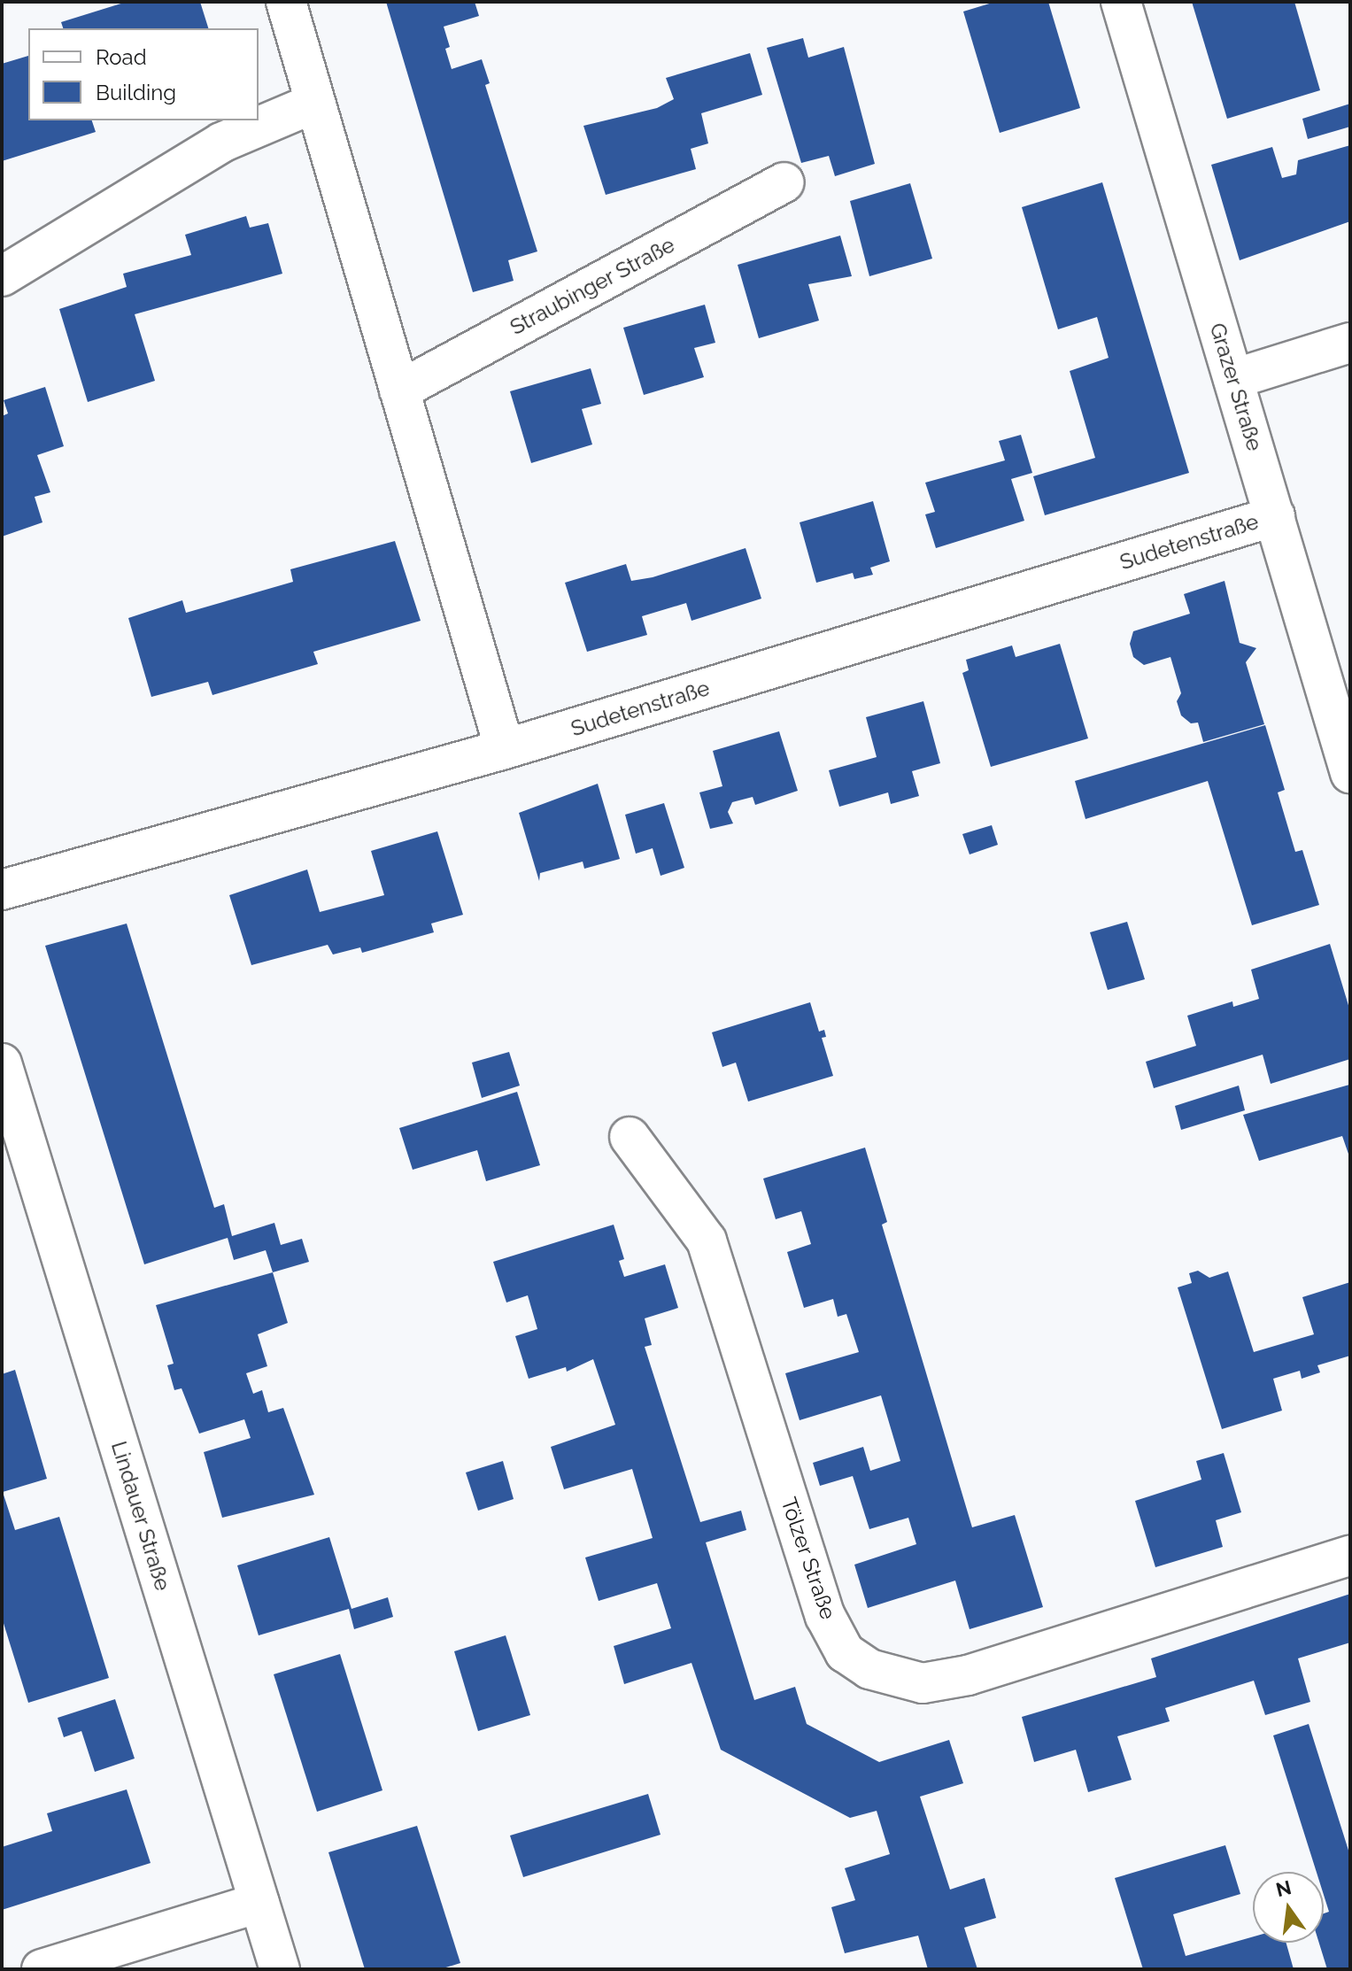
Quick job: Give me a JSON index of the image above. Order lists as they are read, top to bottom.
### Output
{
  "streets": {
    "street": [
      "Straubinger Straße",
      "Grazer Straße",
      "Sudetenstraße",
      "Lindauer Straße",
      "Tölzer Straße"
    ]
  },
  "crossings": [
    ["Grazer Straße", "Sudetenstraße"]
  ],
  "legend": ["Road", "Building"],
  "north": "top"
}
